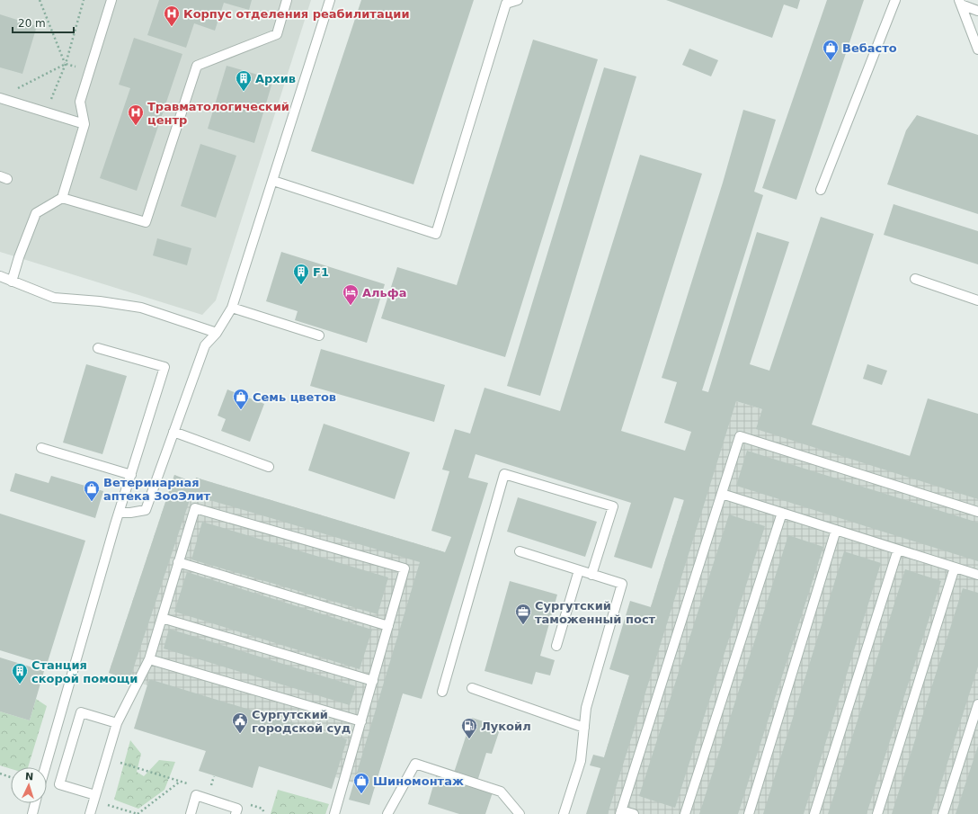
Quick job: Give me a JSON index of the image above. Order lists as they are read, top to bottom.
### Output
{
  "places": {
    "hospital": ["Корпус отделения реабилитации", "Травматологический центр"],
    "shop": [
      "Вебасто",
      "Семь цветов",
      "Ветеринарная аптека ЗооЭлит",
      "Шиномонтаж"
    ],
    "building": ["Архив", "F1", "Станция скорой помощи"],
    "hotel": ["Альфа"],
    "office": ["Сургутский таможенный пост"],
    "public building": ["Сургутский городской суд"],
    "fuel station": ["Лукойл"]
  },
  "scale_bar": "20 m",
  "north": "top"
}
